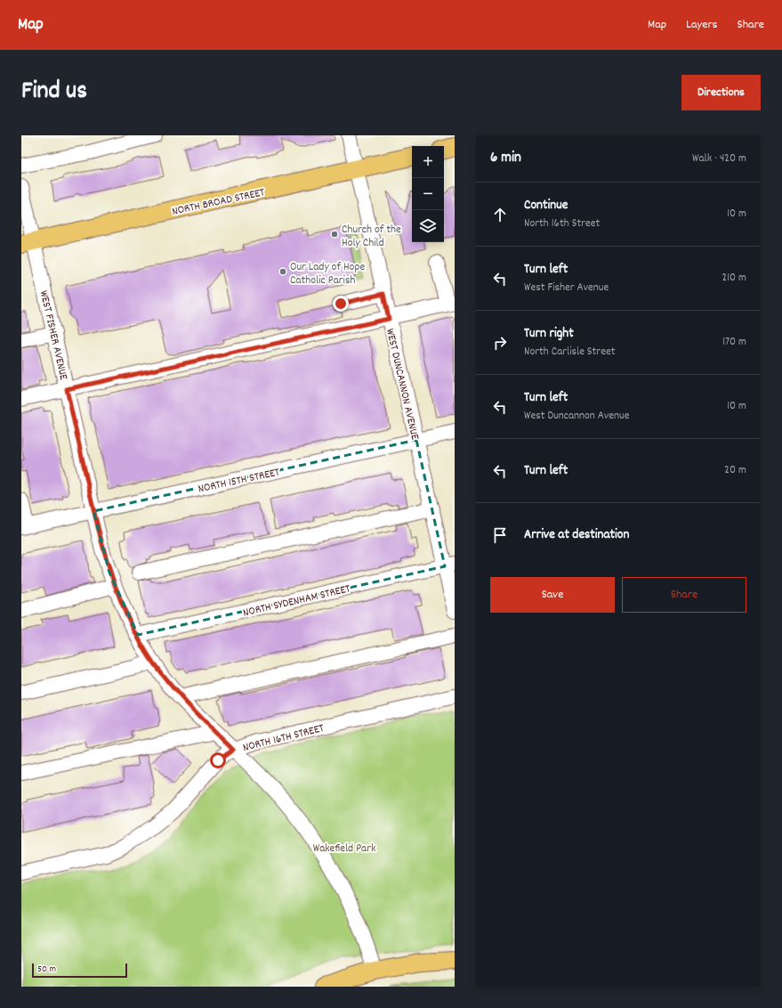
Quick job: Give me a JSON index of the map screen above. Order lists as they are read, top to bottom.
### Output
{
  "streets": {
    "main road": ["NORTH BROAD STREET"],
    "street": [
      "WEST FISHER AVENUE",
      "WEST DUNCANNON AVENUE",
      "NORTH 15TH STREET",
      "NORTH SYDENHAM STREET",
      "NORTH 16TH STREET"
    ]
  },
  "crossings": [
    ["NORTH BROAD STREET", "WEST FISHER AVENUE"],
    ["NORTH BROAD STREET", "WEST DUNCANNON AVENUE"],
    ["WEST FISHER AVENUE", "NORTH 15TH STREET"],
    ["WEST FISHER AVENUE", "NORTH SYDENHAM STREET"],
    ["WEST FISHER AVENUE", "NORTH 16TH STREET"],
    ["WEST DUNCANNON AVENUE", "NORTH 15TH STREET"],
    ["WEST DUNCANNON AVENUE", "NORTH SYDENHAM STREET"]
  ],
  "parks": ["Wakefield Park"],
  "places": ["Church of the Holy Child", "Our Lady of Hope Catholic Parish"],
  "scale_bar": "50 m",
  "page": {
    "header": "Map",
    "nav": ["Map", "Layers", "Share"],
    "title": "Find us",
    "buttons": [
      "Directions",
      ["Save", "Share"]
    ],
    "heading": ["6 min", "Walk · 420 m"],
    "map_buttons": ["+", "−"],
    "list": [
      ["Continue", "North 16th Street", "10 m"],
      ["Turn left", "West Fisher Avenue", "210 m"],
      ["Turn right", "North Carlisle Street", "170 m"],
      ["Turn left", "West Duncannon Avenue", "10 m"],
      ["Turn left", "20 m"],
      "Arrive at destination"
    ],
    "scale": "50 m"
  }
}
